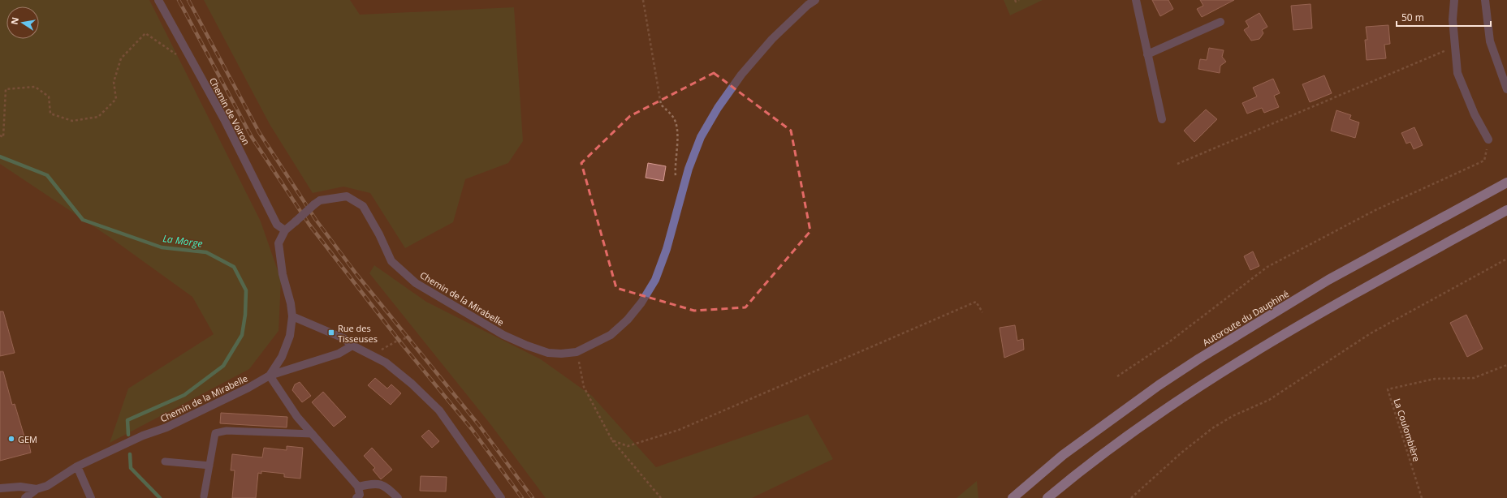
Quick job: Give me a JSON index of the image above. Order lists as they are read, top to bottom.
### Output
{
  "streets": {
    "highway": ["Autoroute du Dauphiné"],
    "street": ["Chemin de Voiron", "Chemin de la Mirabelle"],
    "path": ["La Coulombière"]
  },
  "crossings": [
    ["Chemin de Voiron", "Chemin de la Mirabelle"]
  ],
  "water": ["La Morge"],
  "places": {
    "transit": ["Rue des Tisseuses"],
    "other": ["GEM"]
  },
  "scale_bar": "50 m",
  "north": "left"
}
